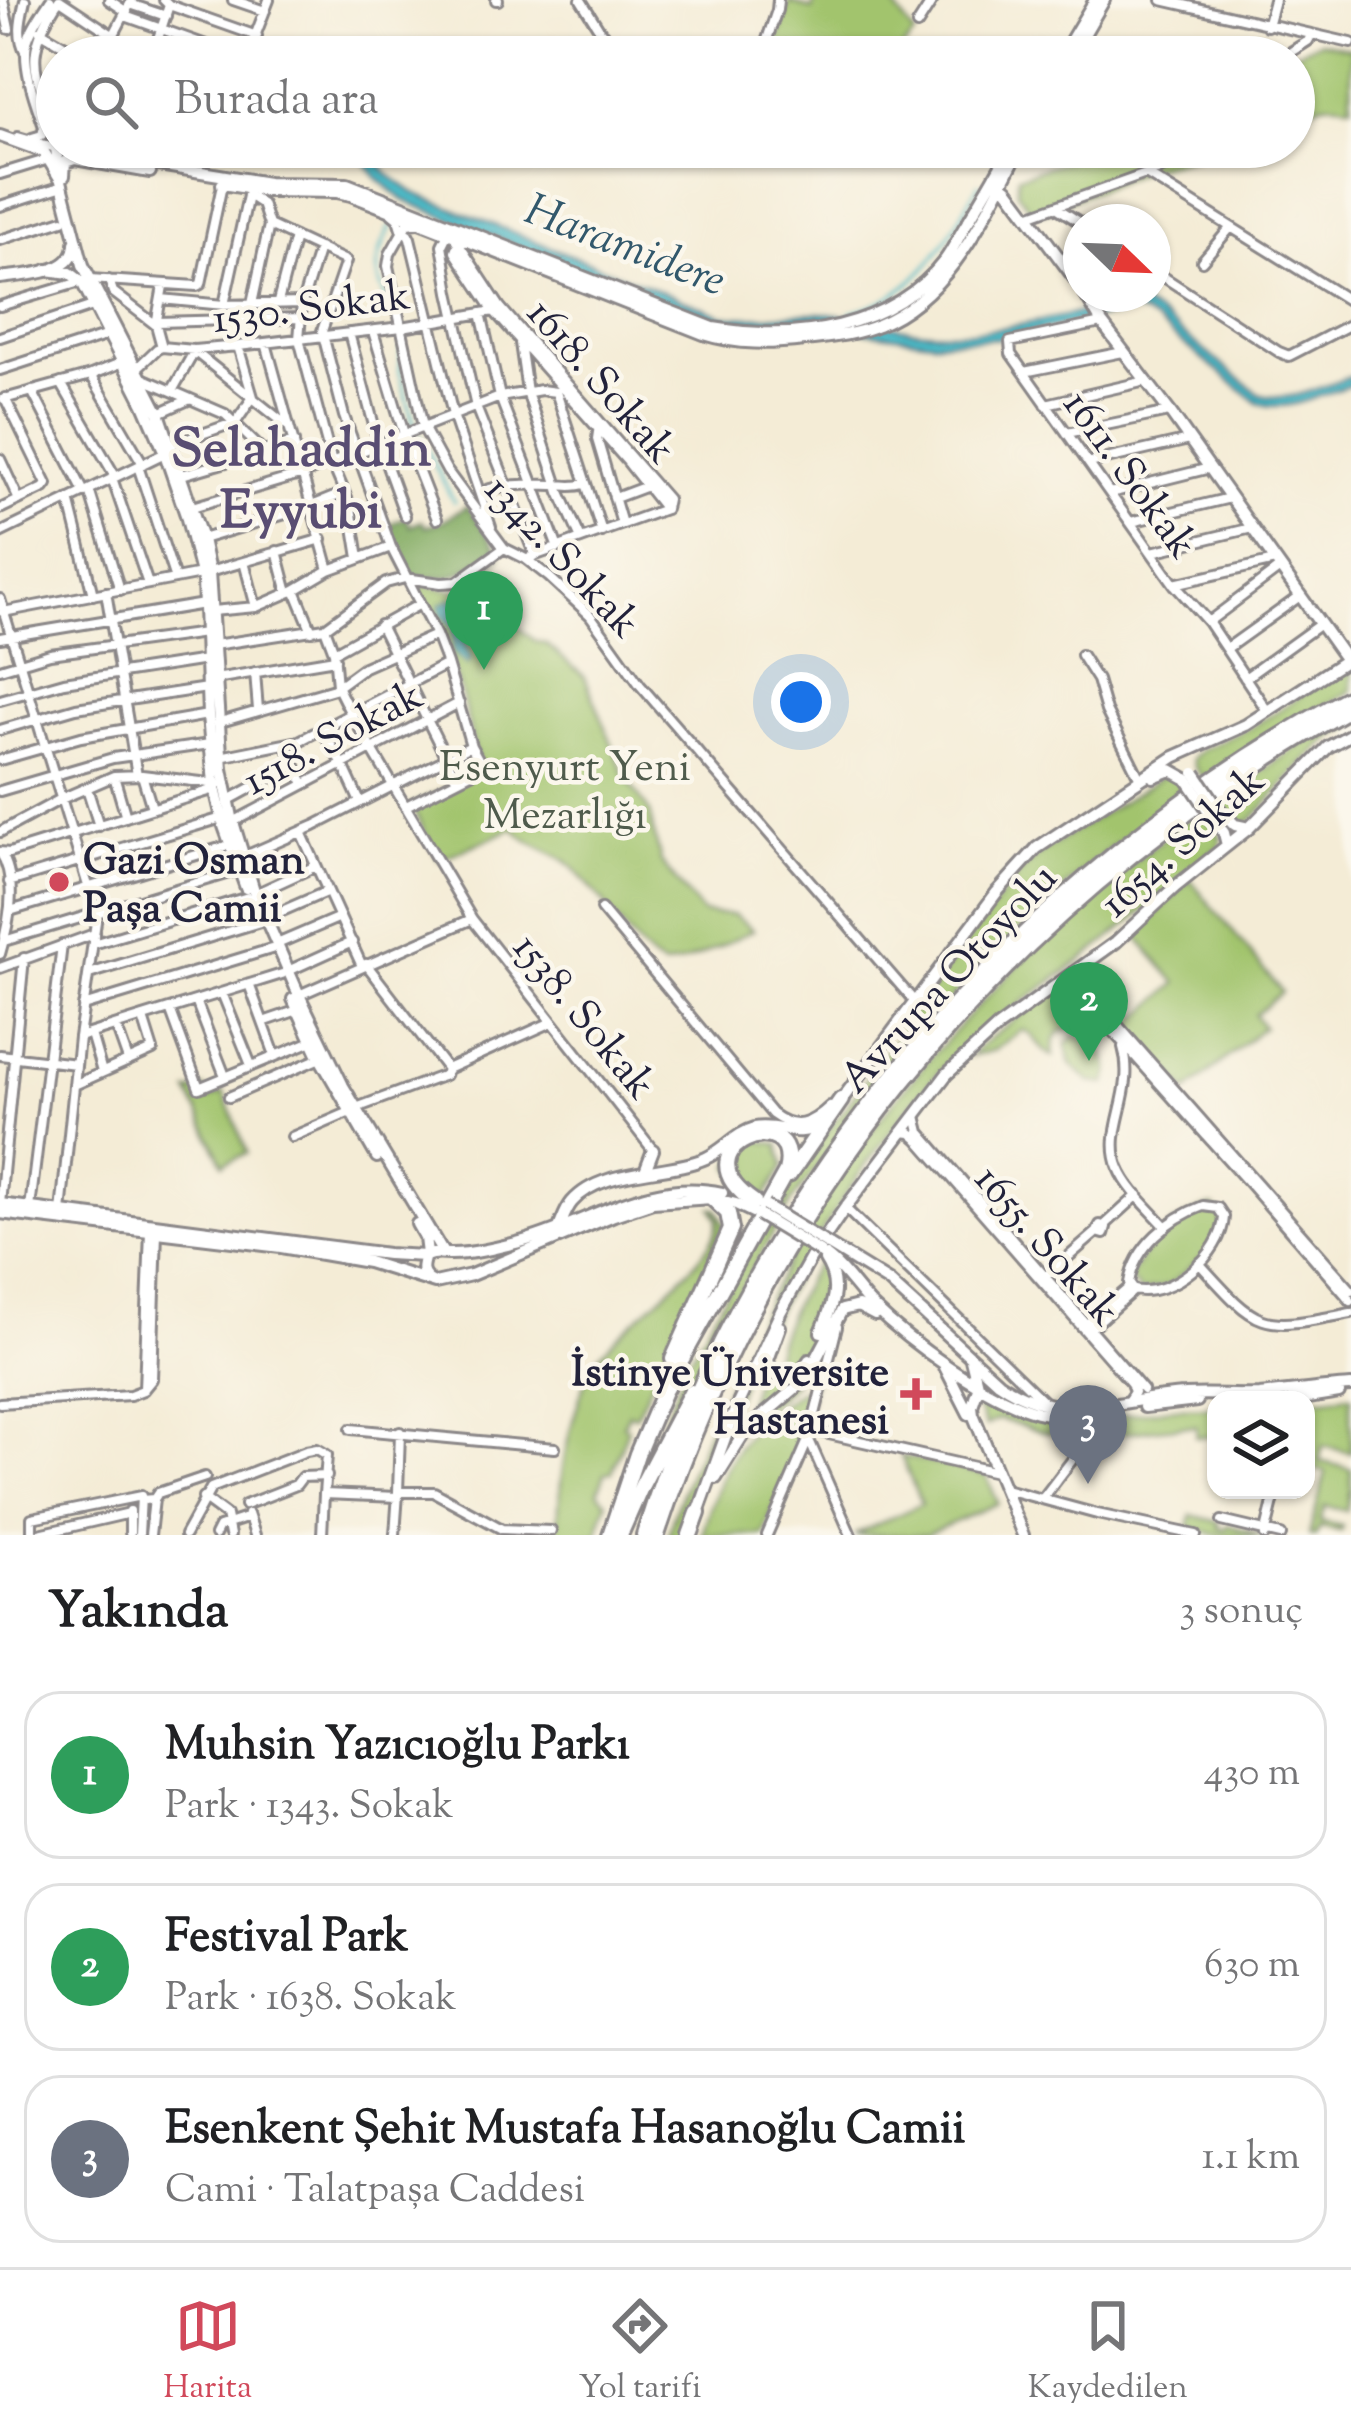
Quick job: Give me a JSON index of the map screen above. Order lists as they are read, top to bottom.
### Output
{
  "streets": {
    "highway": ["Avrupa Otoyolu"],
    "main road": ["1654. Sokak"],
    "street": [
      "1530. Sokak",
      "1618. Sokak",
      "1611. Sokak",
      "1342. Sokak",
      "1518. Sokak",
      "1538. Sokak",
      "1655. Sokak"
    ]
  },
  "crossings": [
    ["1530. Sokak", "1618. Sokak"],
    ["1530. Sokak", "1342. Sokak"],
    ["1518. Sokak", "1538. Sokak"],
    ["1654. Sokak", "1655. Sokak"]
  ],
  "districts": ["Selahaddin Eyyubi"],
  "water": ["Haramidere"],
  "parks": ["Esenyurt Yeni Mezarlığı"],
  "places": {
    "other": ["Gazi Osman Paşa Camii"],
    "health": ["İstinye Üniversite Hastanesi"]
  },
  "north": "bottom right",
  "page": {
    "search": "Burada ara",
    "pins": ["1", "2", "3"],
    "heading": ["Yakında", "3 sonuç"],
    "list": [
      {
        "mark": "1",
        "name": "Muhsin Yazıcıoğlu Parkı",
        "note": "Park · 1343. Sokak",
        "value": "430 m"
      },
      {
        "mark": "2",
        "name": "Festival Park",
        "note": "Park · 1638. Sokak",
        "value": "630 m"
      },
      {
        "mark": "3",
        "name": "Esenkent Şehit Mustafa Hasanoğlu Camii",
        "note": "Cami · Talatpaşa Caddesi",
        "value": "1.1 km"
      }
    ],
    "nav": ["Harita", "Yol tarifi", "Kaydedilen"]
  }
}
